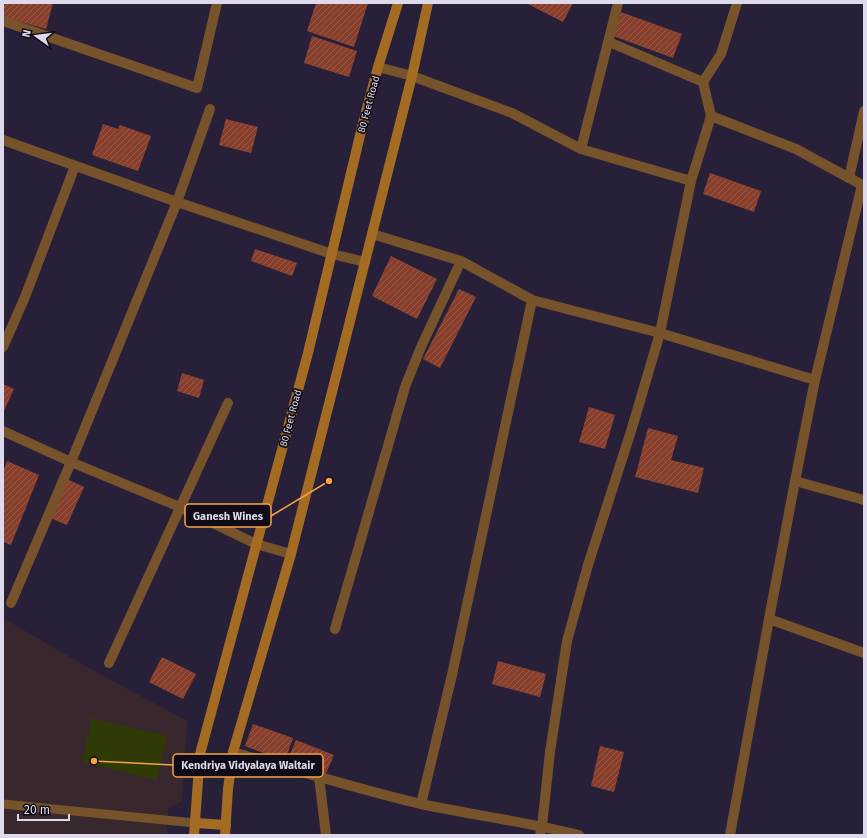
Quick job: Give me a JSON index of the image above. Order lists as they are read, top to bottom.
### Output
{
  "streets": {
    "street": ["80 Feet Road"]
  },
  "places": ["Ganesh Wines", "Kendriya Vidyalaya Waltair"],
  "scale_bar": "20 m",
  "north": "left"
}
